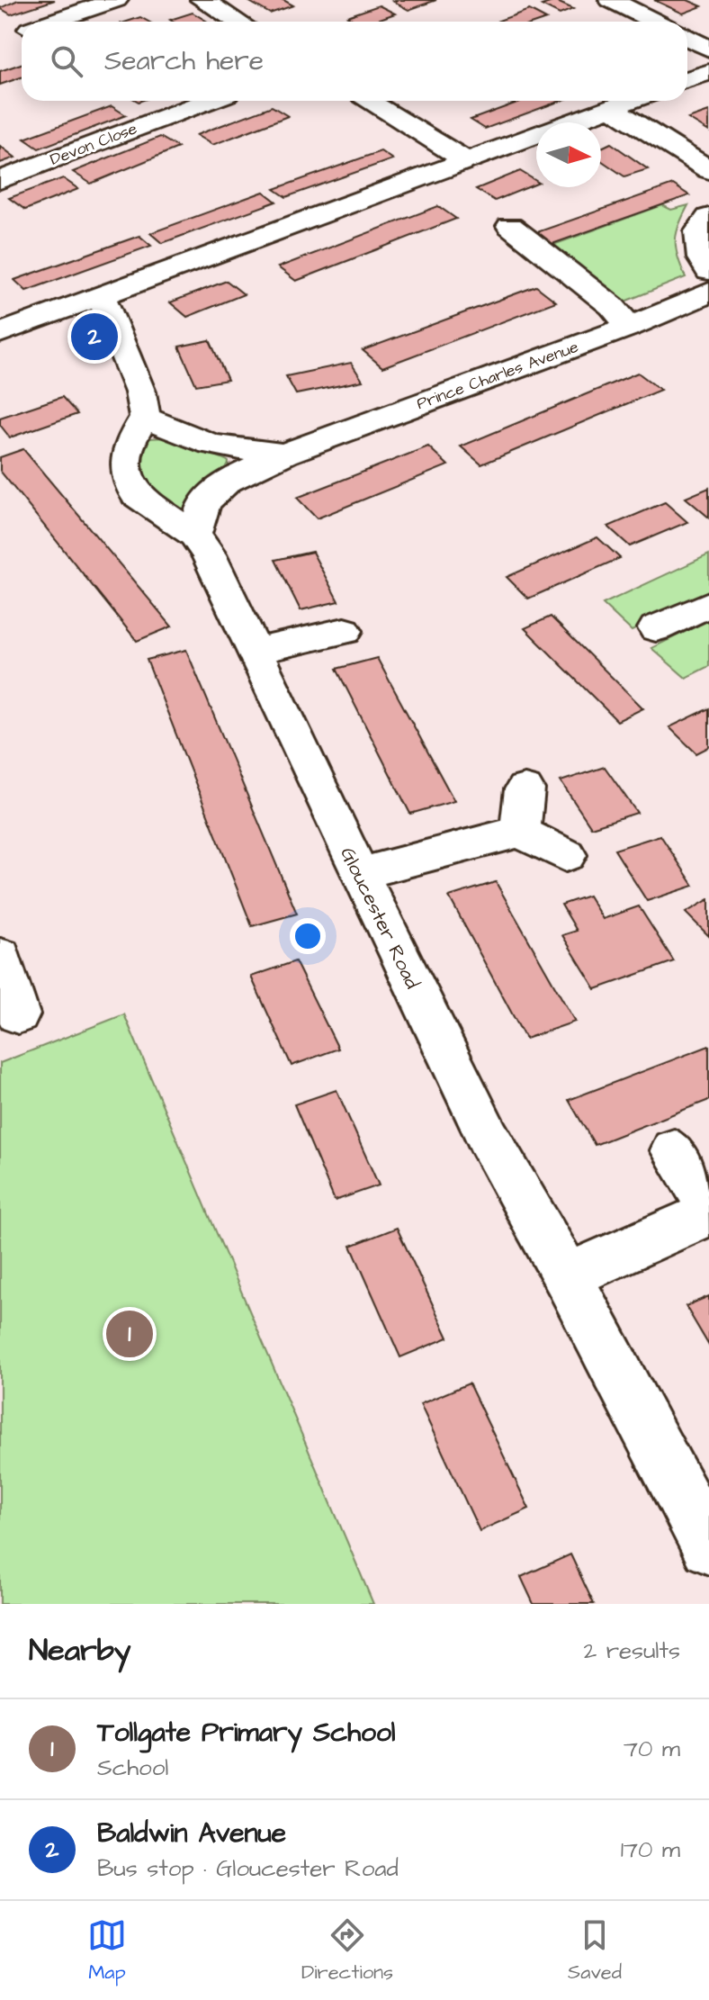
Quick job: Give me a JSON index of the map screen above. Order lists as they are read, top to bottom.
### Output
{
  "streets": {
    "street": ["Devon Close", "Prince Charles Avenue", "Gloucester Road"]
  },
  "crossings": [
    ["Prince Charles Avenue", "Gloucester Road"]
  ],
  "north": "right",
  "page": {
    "search": "Search here",
    "pins": ["2", "1"],
    "heading": ["Nearby", "2 results"],
    "list": [
      {
        "mark": "1",
        "name": "Tollgate Primary School",
        "note": "School",
        "value": "70 m"
      },
      {
        "mark": "2",
        "name": "Baldwin Avenue",
        "note": "Bus stop · Gloucester Road",
        "value": "170 m"
      }
    ],
    "nav": ["Map", "Directions", "Saved"]
  }
}
